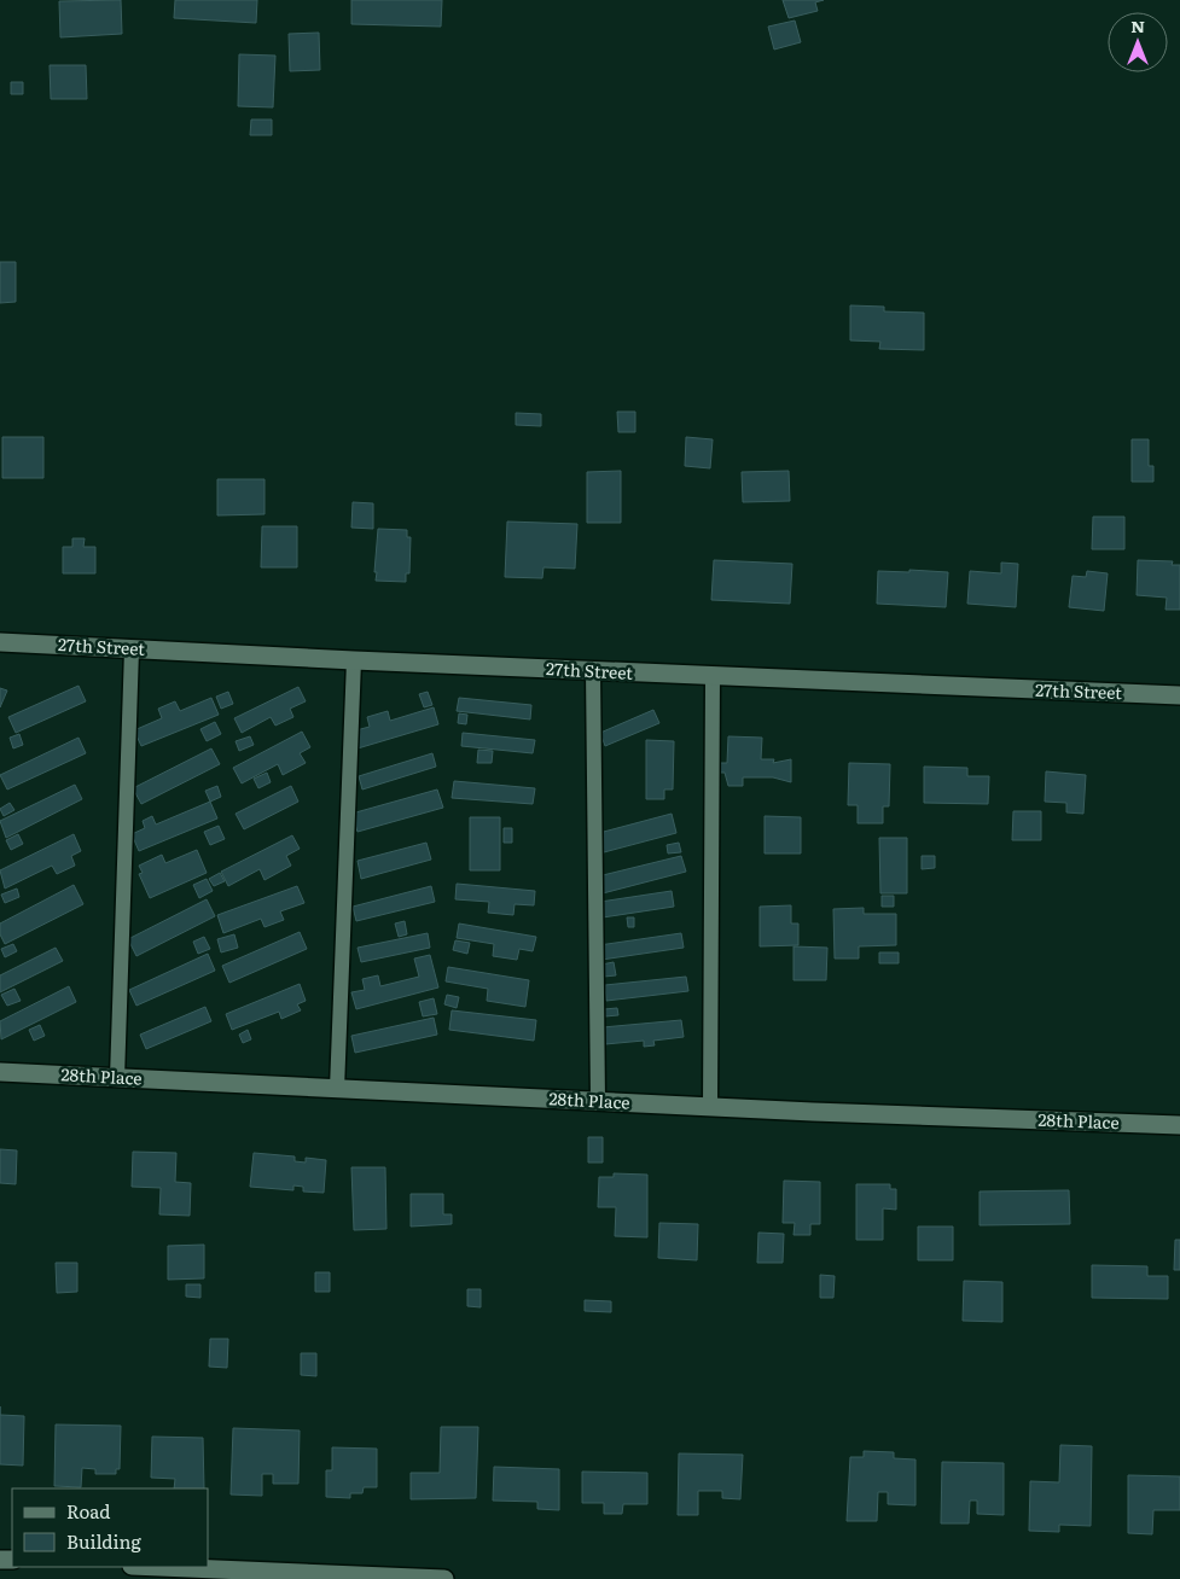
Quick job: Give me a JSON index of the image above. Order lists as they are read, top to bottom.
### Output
{
  "streets": {
    "street": ["27th Street", "28th Place"]
  },
  "legend": ["Road", "Building"],
  "north": "top"
}
